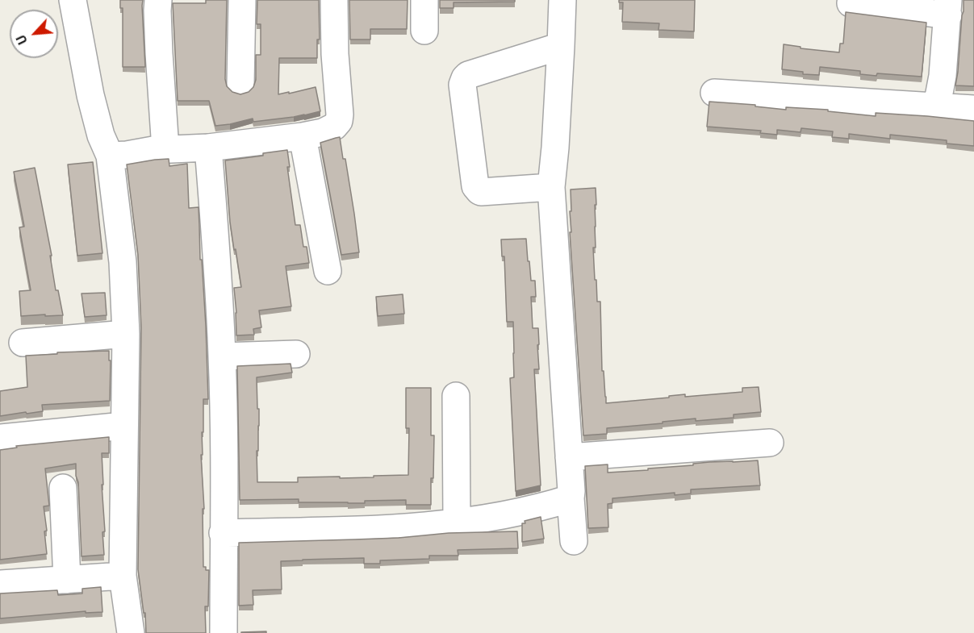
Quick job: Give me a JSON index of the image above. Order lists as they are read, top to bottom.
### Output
{
  "north": "bottom left"
}
